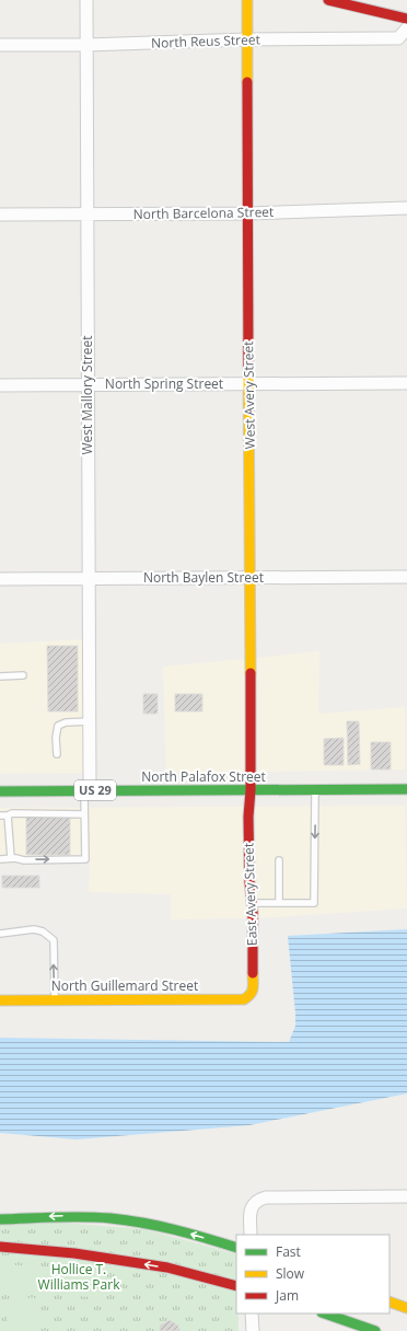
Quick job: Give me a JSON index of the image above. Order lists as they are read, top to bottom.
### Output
{
  "streets": {
    "main road": [
      "West Avery Street",
      "North Palafox Street",
      "US 29",
      "East Avery Street",
      "North Guillemard Street"
    ],
    "street": [
      "North Reus Street",
      "North Barcelona Street",
      "North Spring Street",
      "West Mallory Street",
      "North Baylen Street"
    ]
  },
  "crossings": [
    ["North Reus Street", "West Mallory Street"],
    ["North Reus Street", "West Avery Street"],
    ["North Barcelona Street", "West Mallory Street"],
    ["North Barcelona Street", "West Avery Street"],
    ["North Spring Street", "West Mallory Street"],
    ["North Spring Street", "West Avery Street"],
    ["West Mallory Street", "North Baylen Street"],
    ["West Mallory Street", "North Palafox Street"],
    ["West Avery Street", "North Baylen Street"],
    ["West Avery Street", "North Palafox Street"],
    ["West Avery Street", "East Avery Street"],
    ["North Palafox Street", "East Avery Street"],
    ["East Avery Street", "North Guillemard Street"]
  ],
  "parks": ["Hollice T. Williams Park"],
  "legend": ["Fast", "Slow", "Jam"]
}
